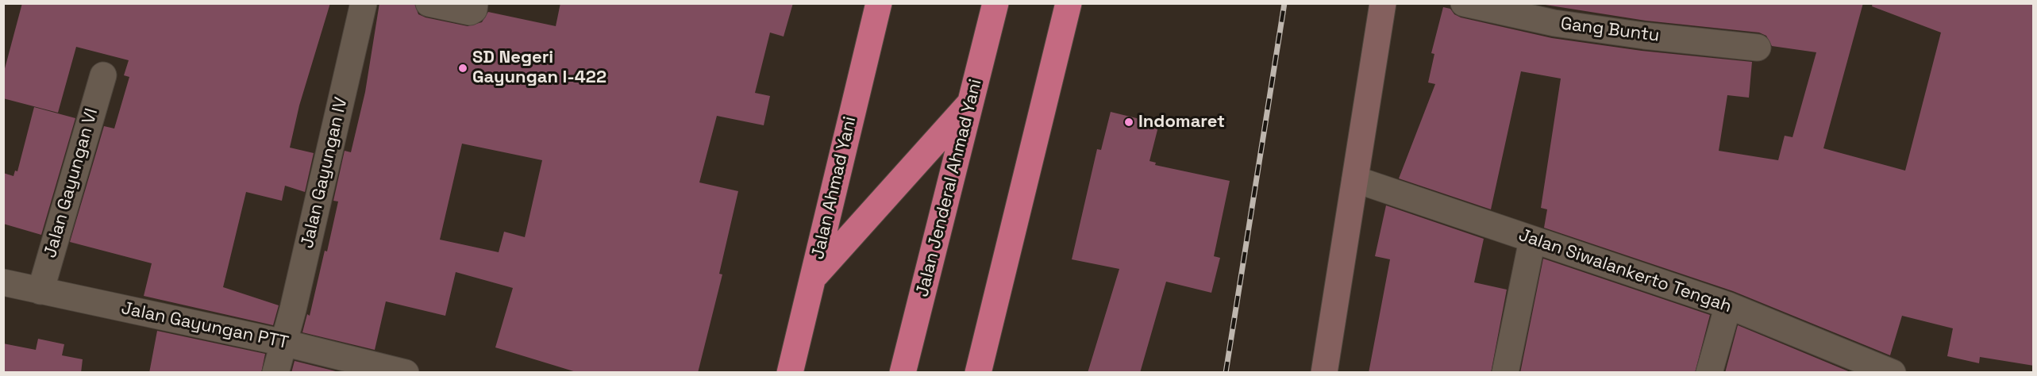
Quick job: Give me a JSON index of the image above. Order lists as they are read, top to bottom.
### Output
{
  "streets": {
    "highway": ["Jalan Ahmad Yani", "Jalan Jenderal Ahmad Yani"],
    "street": [
      "Gang Buntu",
      "Jalan Gayungan IV",
      "Jalan Gayungan VI",
      "Jalan Siwalankerto Tengah",
      "Jalan Gayungan PTT"
    ]
  },
  "crossings": [
    ["Jalan Gayungan IV", "Jalan Gayungan PTT"],
    ["Jalan Gayungan VI", "Jalan Gayungan PTT"]
  ],
  "places": ["SD Negeri Gayungan I-422", "Indomaret"]
}
